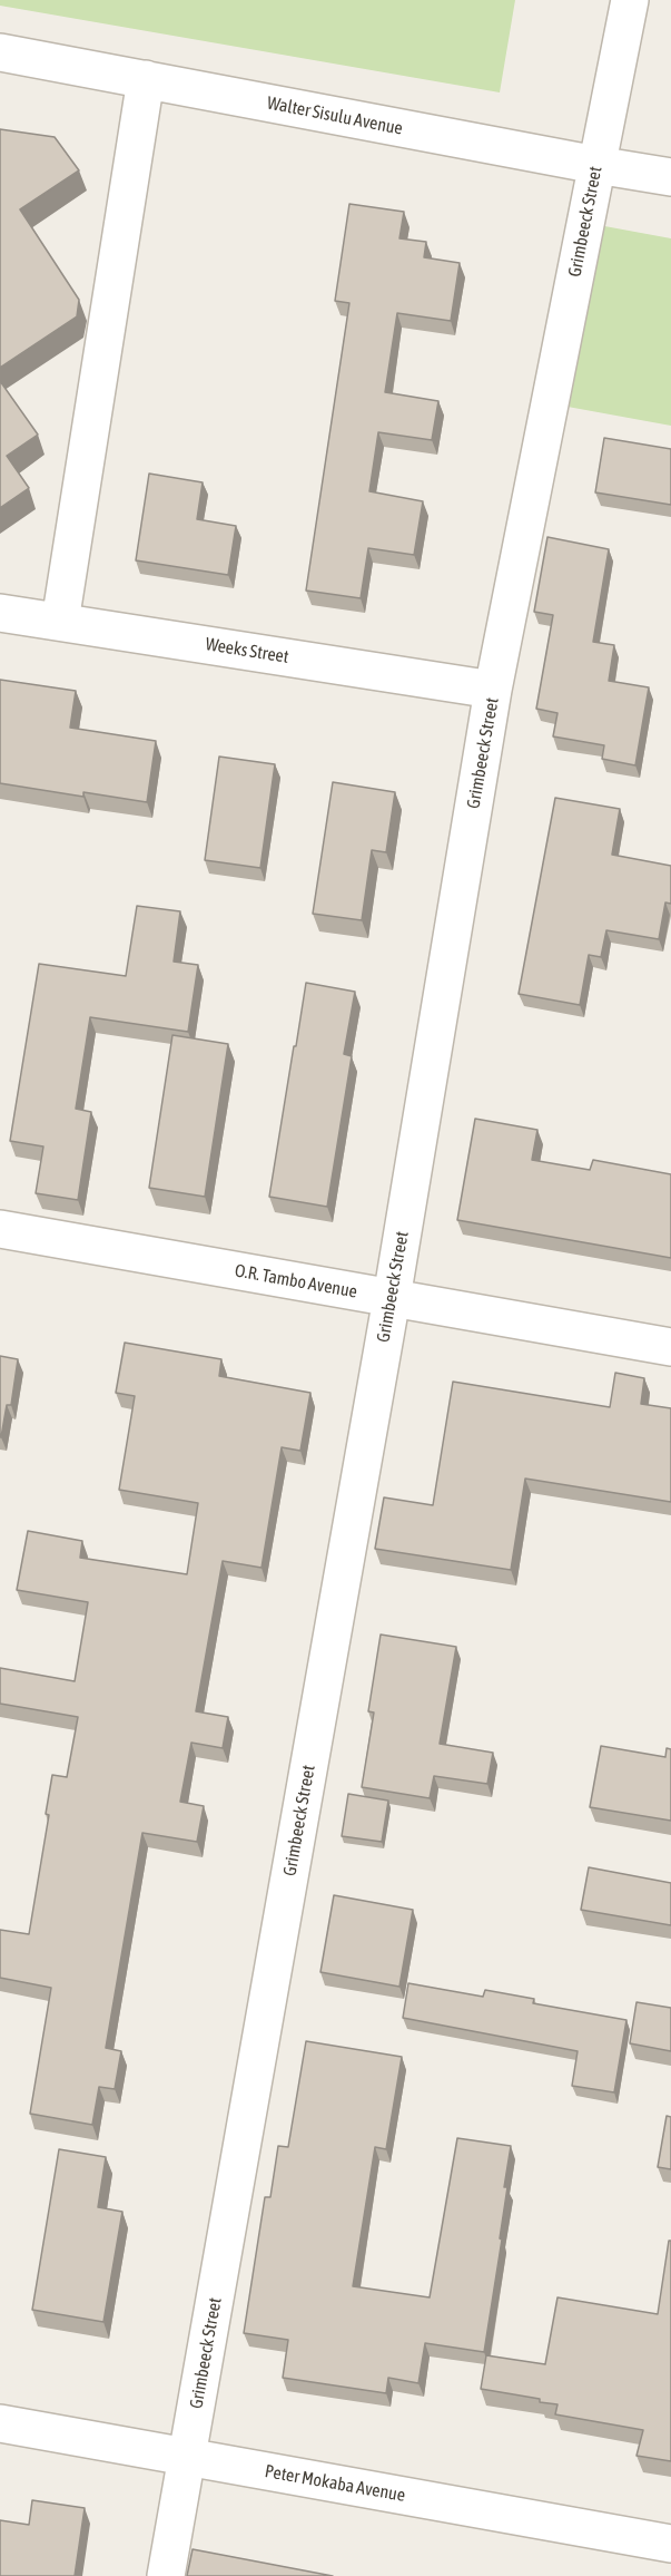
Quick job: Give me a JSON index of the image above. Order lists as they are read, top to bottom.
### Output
{
  "streets": {
    "street": [
      "Walter Sisulu Avenue",
      "Grimbeeck Street",
      "Weeks Street",
      "O.R. Tambo Avenue",
      "Peter Mokaba Avenue"
    ]
  },
  "crossings": [
    ["Walter Sisulu Avenue", "Grimbeeck Street"],
    ["Grimbeeck Street", "Weeks Street"],
    ["Grimbeeck Street", "O.R. Tambo Avenue"],
    ["Grimbeeck Street", "Peter Mokaba Avenue"]
  ]
}
